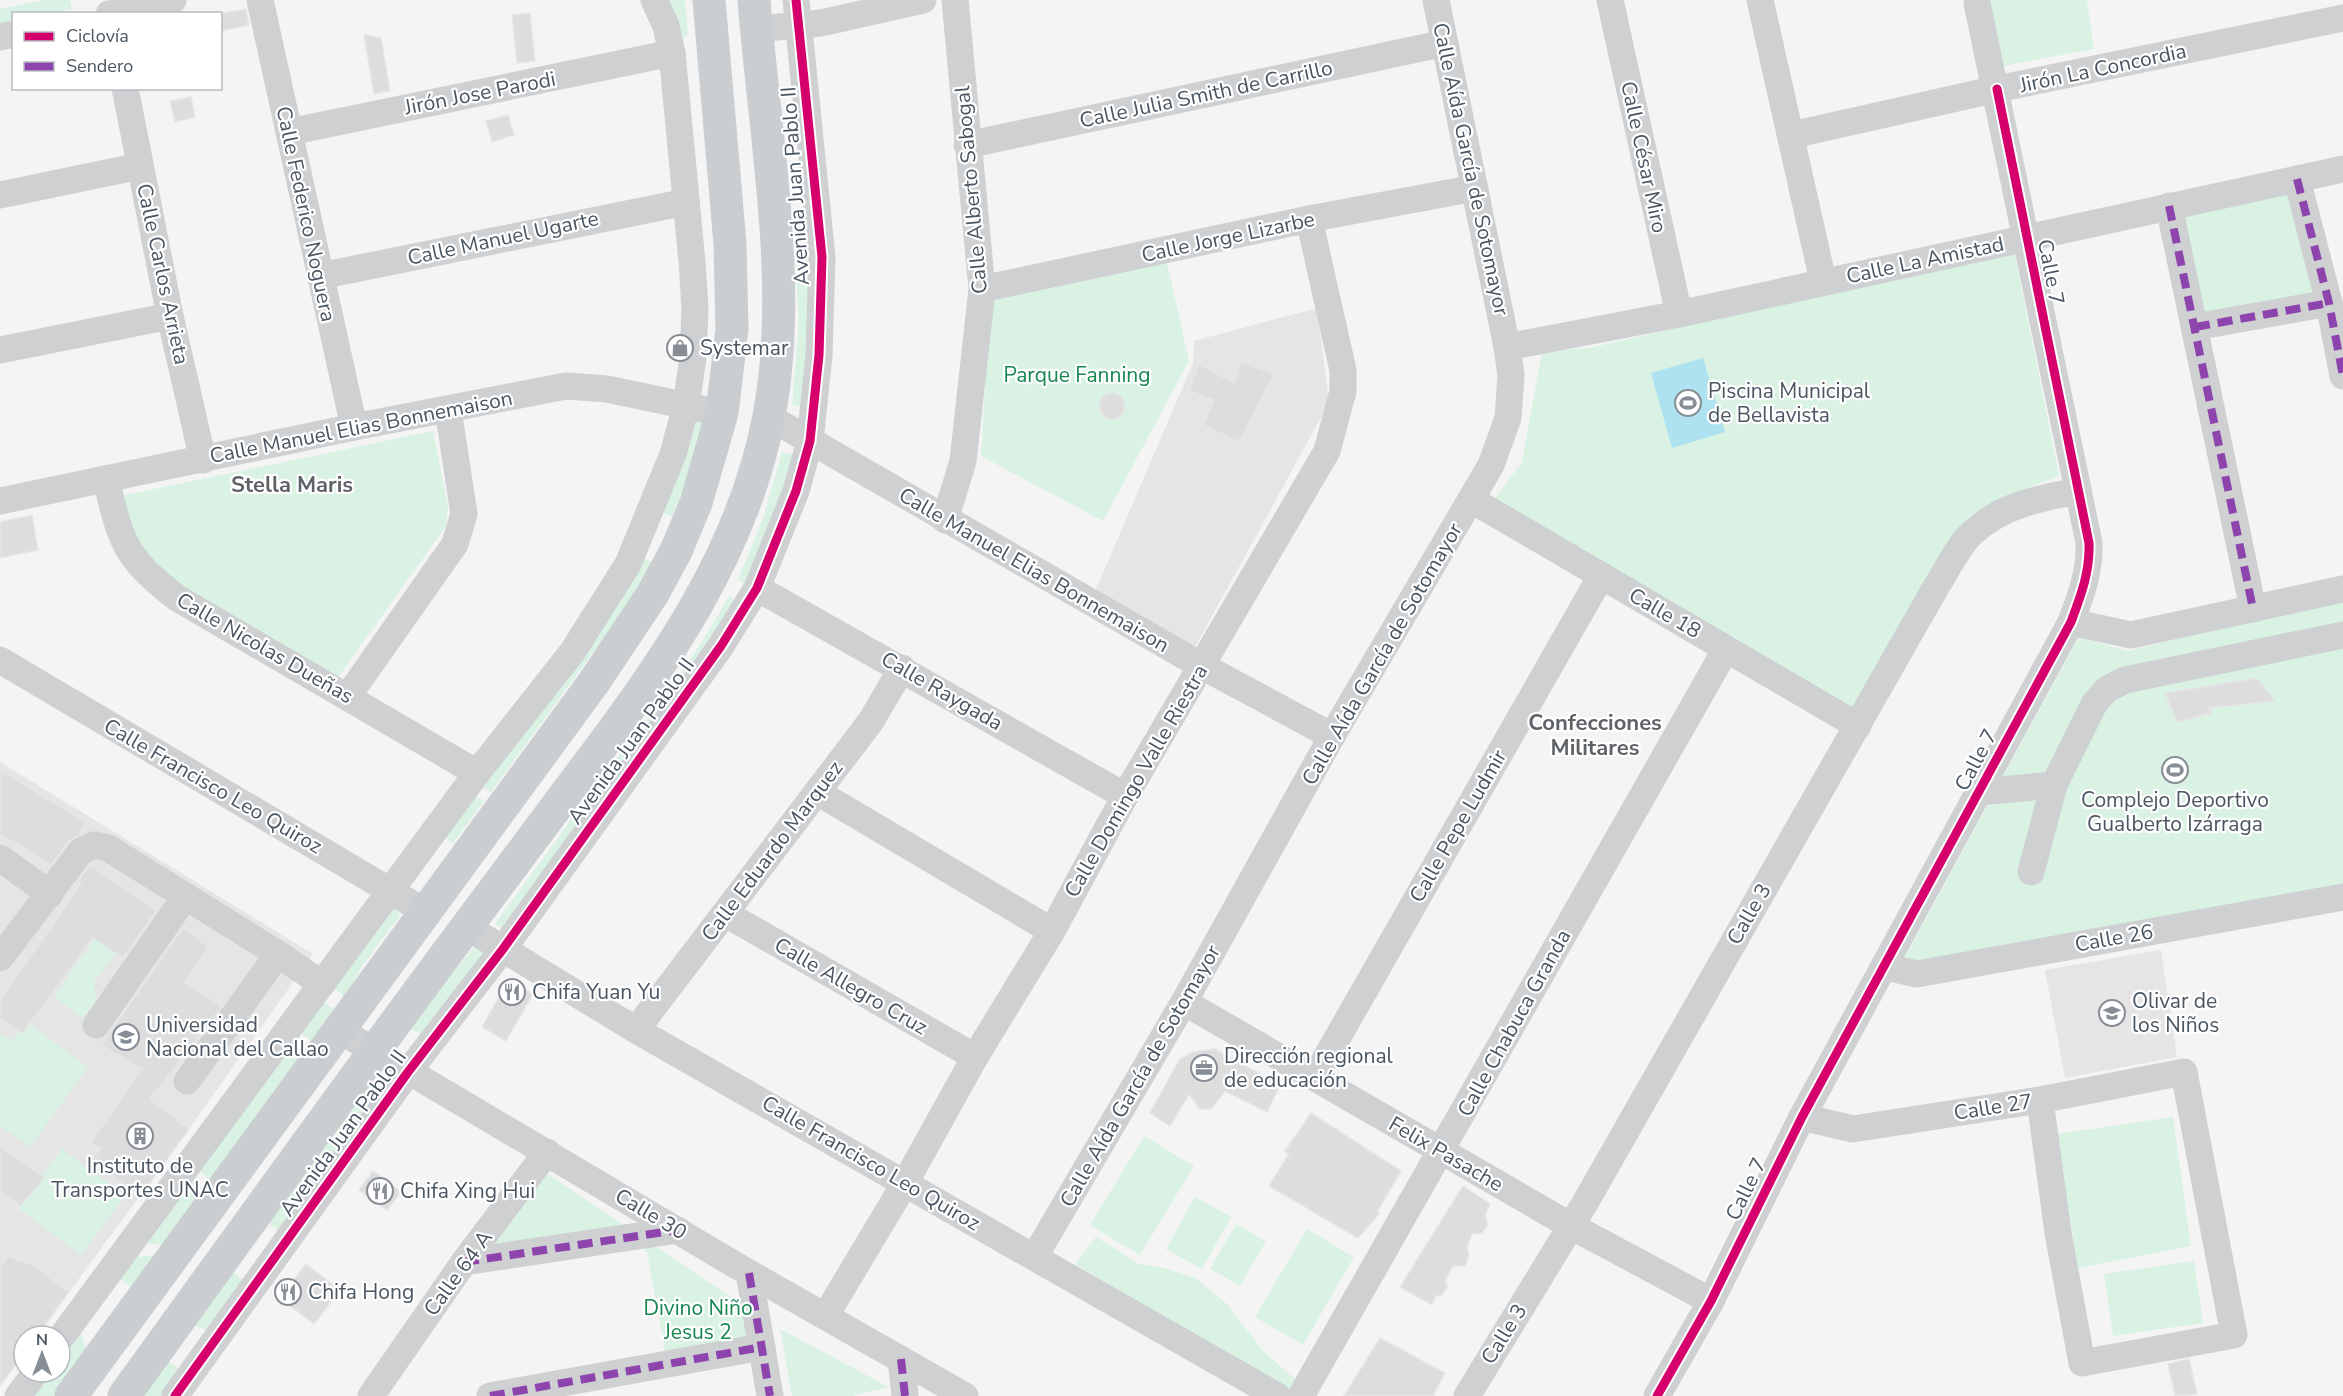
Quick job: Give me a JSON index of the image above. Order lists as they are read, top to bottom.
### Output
{
  "streets": {
    "main road": ["Avenida Juan Pablo II"],
    "street": [
      "Jirón La Concordia",
      "Jirón Jose Parodi",
      "Calle Julia Smith de Carrillo",
      "Calle César Miro",
      "Calle Aída García de Sotomayor",
      "Calle Alberto Sabogal",
      "Calle Federico Noguera",
      "Calle Jorge Lizarbe",
      "Calle Manuel Ugarte",
      "Calle La Amistad",
      "Calle 7",
      "Calle Carlos Arrieta",
      "Calle Manuel Elias Bonnemaison",
      "Calle 18",
      "Calle Nicolas Dueñas",
      "Calle Raygada",
      "Calle Domingo Valle Riestra",
      "Calle Francisco Leo Quiroz",
      "Calle Pepe Ludmir",
      "Calle Eduardo Marquez",
      "Calle 3",
      "Calle 26",
      "Calle Allegro Cruz",
      "Calle Chabuca Granda",
      "Calle 27",
      "Felix Pasache",
      "Calle 30",
      "Calle 64 A"
    ]
  },
  "crossings": [
    ["Jirón La Concordia", "Calle 7"],
    ["Jirón Jose Parodi", "Calle Federico Noguera"],
    ["Calle Julia Smith de Carrillo", "Calle Aída García de Sotomayor"],
    ["Calle Julia Smith de Carrillo", "Calle Alberto Sabogal"],
    ["Calle César Miro", "Calle La Amistad"],
    ["Calle Aída García de Sotomayor", "Calle Jorge Lizarbe"],
    ["Calle Aída García de Sotomayor", "Calle La Amistad"],
    ["Calle Aída García de Sotomayor", "Calle Manuel Elias Bonnemaison"],
    ["Calle Aída García de Sotomayor", "Calle 18"],
    ["Calle Aída García de Sotomayor", "Calle Francisco Leo Quiroz"],
    ["Calle Aída García de Sotomayor", "Felix Pasache"],
    ["Avenida Juan Pablo II", "Calle Manuel Elias Bonnemaison"],
    ["Avenida Juan Pablo II", "Calle Raygada"],
    ["Avenida Juan Pablo II", "Calle Francisco Leo Quiroz"],
    ["Avenida Juan Pablo II", "Calle 30"],
    ["Calle Alberto Sabogal", "Calle Jorge Lizarbe"],
    ["Calle Alberto Sabogal", "Calle Manuel Elias Bonnemaison"],
    ["Calle Federico Noguera", "Calle Manuel Ugarte"],
    ["Calle Federico Noguera", "Calle Manuel Elias Bonnemaison"],
    ["Calle Jorge Lizarbe", "Calle Domingo Valle Riestra"],
    ["Calle La Amistad", "Calle 7"],
    ["Calle 7", "Calle 3"],
    ["Calle 7", "Calle 26"],
    ["Calle 7", "Calle 27"],
    ["Calle 7", "Felix Pasache"],
    ["Calle Carlos Arrieta", "Calle Manuel Elias Bonnemaison"],
    ["Calle Manuel Elias Bonnemaison", "Calle Nicolas Dueñas"],
    ["Calle Manuel Elias Bonnemaison", "Calle Domingo Valle Riestra"],
    ["Calle 18", "Calle Pepe Ludmir"],
    ["Calle 18", "Calle 3"],
    ["Calle 18", "Calle Chabuca Granda"],
    ["Calle Raygada", "Calle Domingo Valle Riestra"],
    ["Calle Raygada", "Calle Eduardo Marquez"],
    ["Calle Domingo Valle Riestra", "Calle Francisco Leo Quiroz"],
    ["Calle Domingo Valle Riestra", "Calle Allegro Cruz"],
    ["Calle Domingo Valle Riestra", "Calle 30"],
    ["Calle Francisco Leo Quiroz", "Calle Eduardo Marquez"],
    ["Calle Pepe Ludmir", "Felix Pasache"],
    ["Calle Eduardo Marquez", "Calle Allegro Cruz"],
    ["Calle 3", "Felix Pasache"],
    ["Calle Chabuca Granda", "Felix Pasache"],
    ["Calle 30", "Calle 64 A"]
  ],
  "districts": ["Stella Maris", "Confecciones Militares"],
  "parks": ["Parque Fanning", "Divino Niño Jesus 2"],
  "places": {
    "shop": ["Systemar"],
    "sports": ["Piscina Municipal de Bellavista", "Complejo Deportivo Gualberto Izárraga"],
    "restaurant": ["Chifa Yuan Yu", "Chifa Xing Hui", "Chifa Hong"],
    "school or university": ["Olivar de los Niños", "Universidad Nacional del Callao"],
    "office": ["Dirección regional de educación"],
    "building": ["Instituto de Transportes UNAC"]
  },
  "legend": ["Ciclovía", "Sendero"],
  "north": "top"
}
